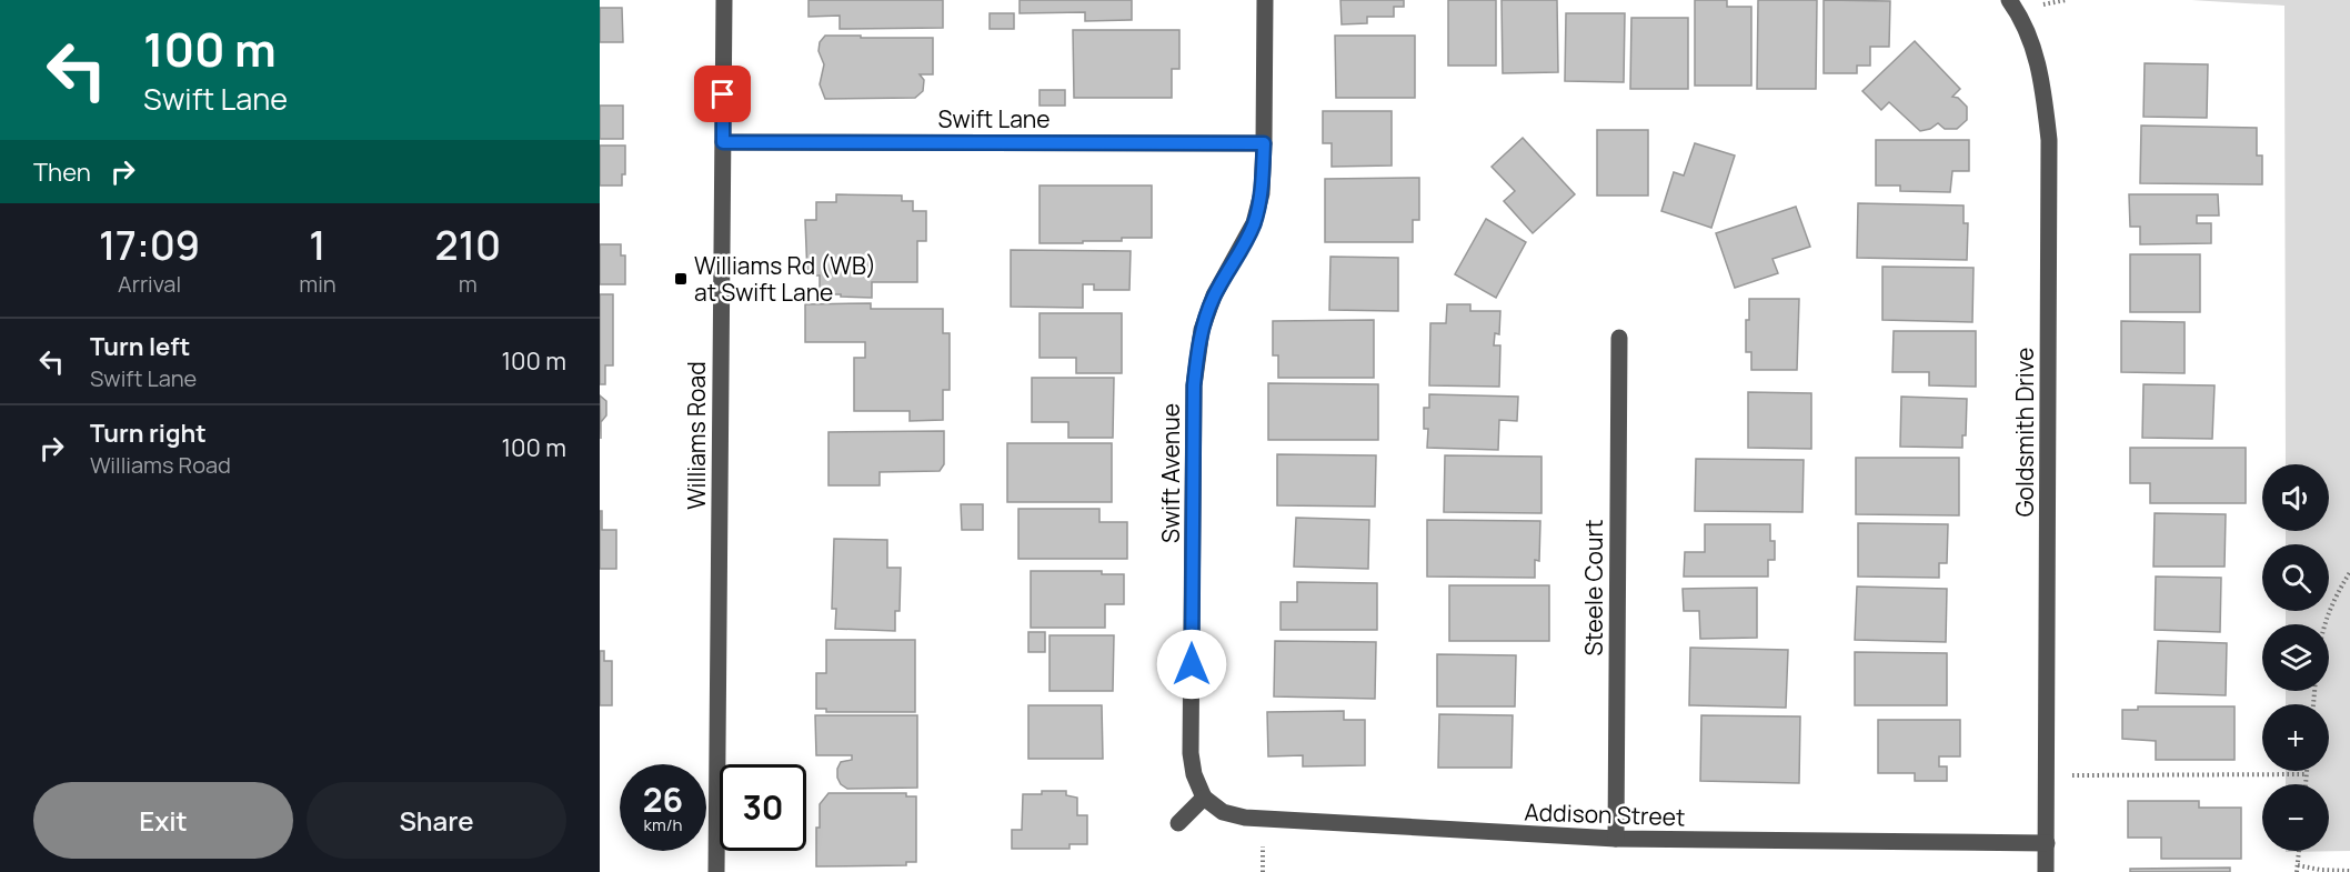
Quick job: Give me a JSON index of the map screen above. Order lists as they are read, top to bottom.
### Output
{
  "streets": {
    "street": [
      "Swift Lane",
      "Goldsmith Drive",
      "Williams Road",
      "Swift Avenue",
      "Steele Court",
      "Addison Street"
    ]
  },
  "crossings": [
    ["Swift Lane", "Williams Road"],
    ["Swift Lane", "Swift Avenue"],
    ["Goldsmith Drive", "Addison Street"],
    ["Swift Avenue", "Addison Street"],
    ["Steele Court", "Addison Street"]
  ],
  "places": {
    "transit": ["Williams Rd (WB) at Swift Lane"]
  },
  "page": {
    "turn": ["100 m", "Swift Lane"],
    "then": "Then",
    "eta": [
      "17:09",
      "Arrival",
      "1",
      "min",
      "210",
      "m"
    ],
    "list": [
      {
        "name": "Turn left",
        "note": "Swift Lane",
        "value": "100 m"
      },
      {
        "name": "Turn right",
        "note": "Williams Road",
        "value": "100 m"
      }
    ],
    "map_buttons": ["+", "−"],
    "speed": "26 km/h",
    "limit": "30",
    "buttons": ["Exit", "Share"]
  }
}
